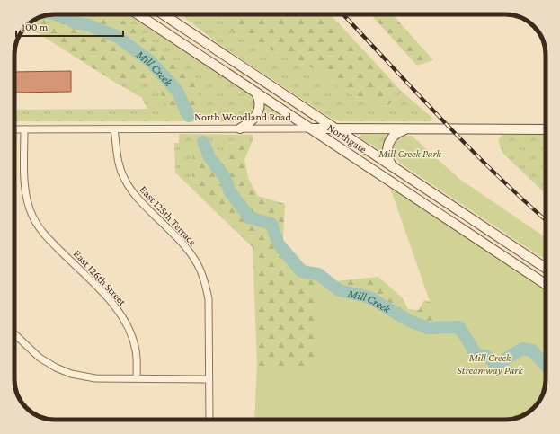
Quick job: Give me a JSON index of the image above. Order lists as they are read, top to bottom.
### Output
{
  "streets": {
    "main road": ["North Woodland Road", "Northgate"],
    "street": ["East 125th Terrace", "East 126th Street"]
  },
  "crossings": [
    ["North Woodland Road", "Northgate"],
    ["North Woodland Road", "East 125th Terrace"],
    ["North Woodland Road", "East 126th Street"]
  ],
  "water": ["Mill Creek"],
  "parks": ["Mill Creek Park", "Mill Creek Streamway Park"],
  "scale_bar": "100 m"
}
